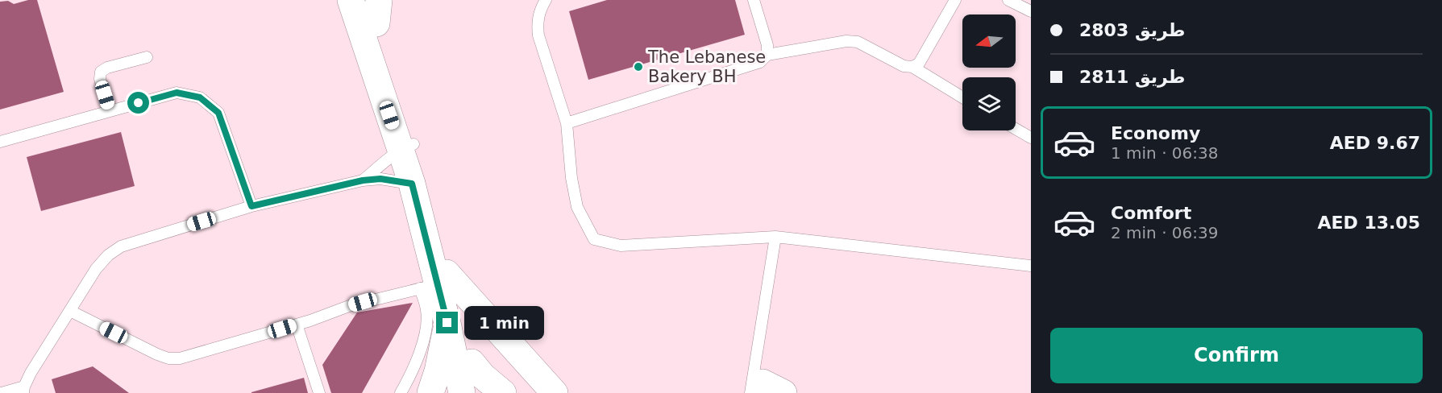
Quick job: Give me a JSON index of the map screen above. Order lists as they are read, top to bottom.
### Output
{
  "places": ["The Lebanese Bakery BH"],
  "north": "left",
  "page": {
    "banner": ["طريق 2803", "طريق 2811"],
    "list": [
      {
        "name": "Economy",
        "note": "1 min · 06:38",
        "value": "AED 9.67"
      },
      {
        "name": "Comfort",
        "note": "2 min · 06:39",
        "value": "AED 13.05"
      }
    ],
    "bubble": "1 min",
    "buttons": "Confirm"
  }
}
